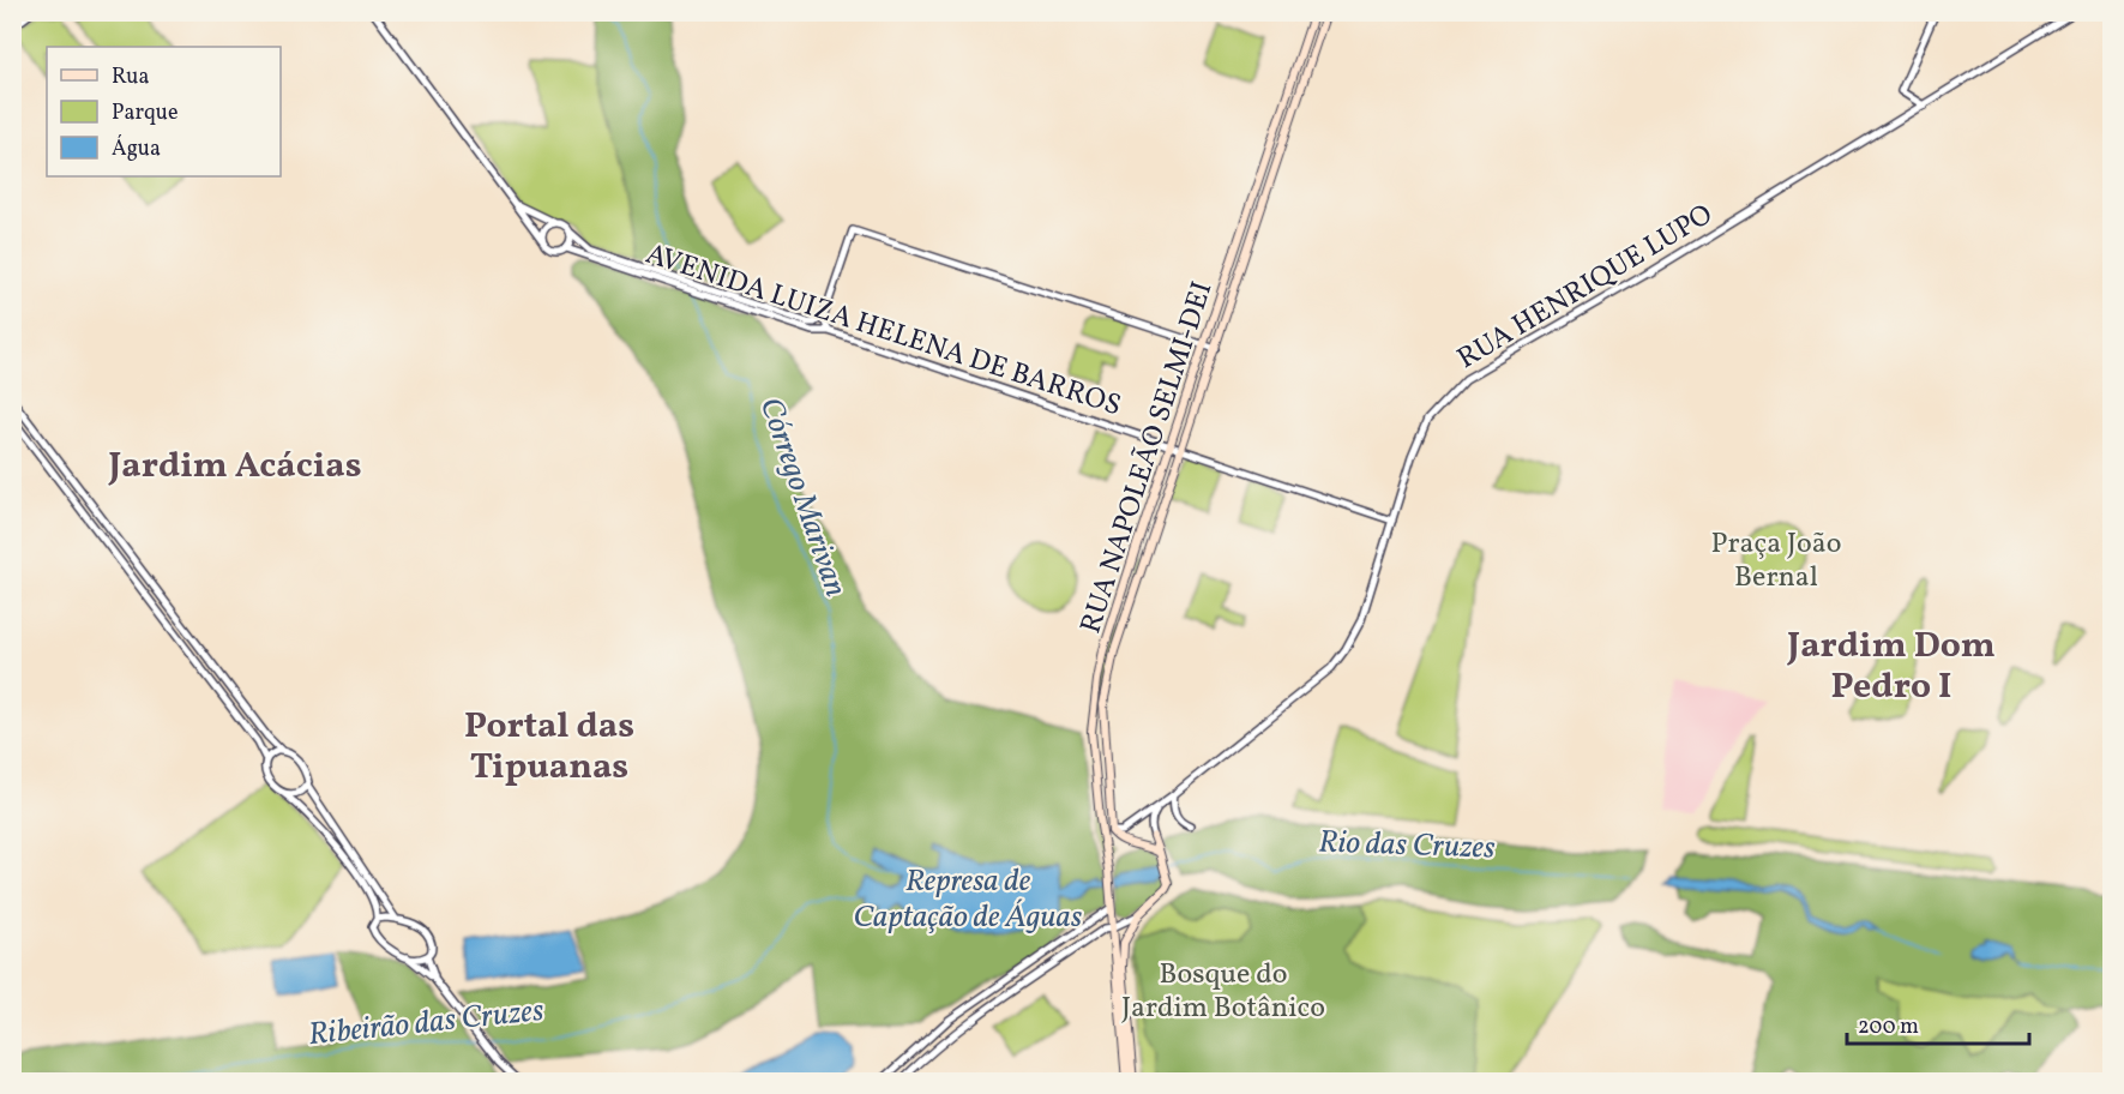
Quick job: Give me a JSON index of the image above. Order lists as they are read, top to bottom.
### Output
{
  "streets": {
    "main road": ["RUA NAPOLEÃO SELMI-DEI"],
    "street": ["RUA HENRIQUE LUPO", "AVENIDA LUIZA HELENA DE BARROS"]
  },
  "crossings": [
    ["RUA HENRIQUE LUPO", "AVENIDA LUIZA HELENA DE BARROS"],
    ["RUA HENRIQUE LUPO", "RUA NAPOLEÃO SELMI-DEI"],
    ["AVENIDA LUIZA HELENA DE BARROS", "RUA NAPOLEÃO SELMI-DEI"]
  ],
  "districts": ["Jardim Acácias", "Jardim Dom Pedro I", "Portal das Tipuanas"],
  "water": [
    "Córrego Marivan",
    "Rio das Cruzes",
    "Represa de Captação de Águas",
    "Ribeirão das Cruzes"
  ],
  "parks": ["Praça João Bernal", "Bosque do Jardim Botânico"],
  "legend": ["Rua", "Parque", "Água"],
  "scale_bar": "200 m"
}
